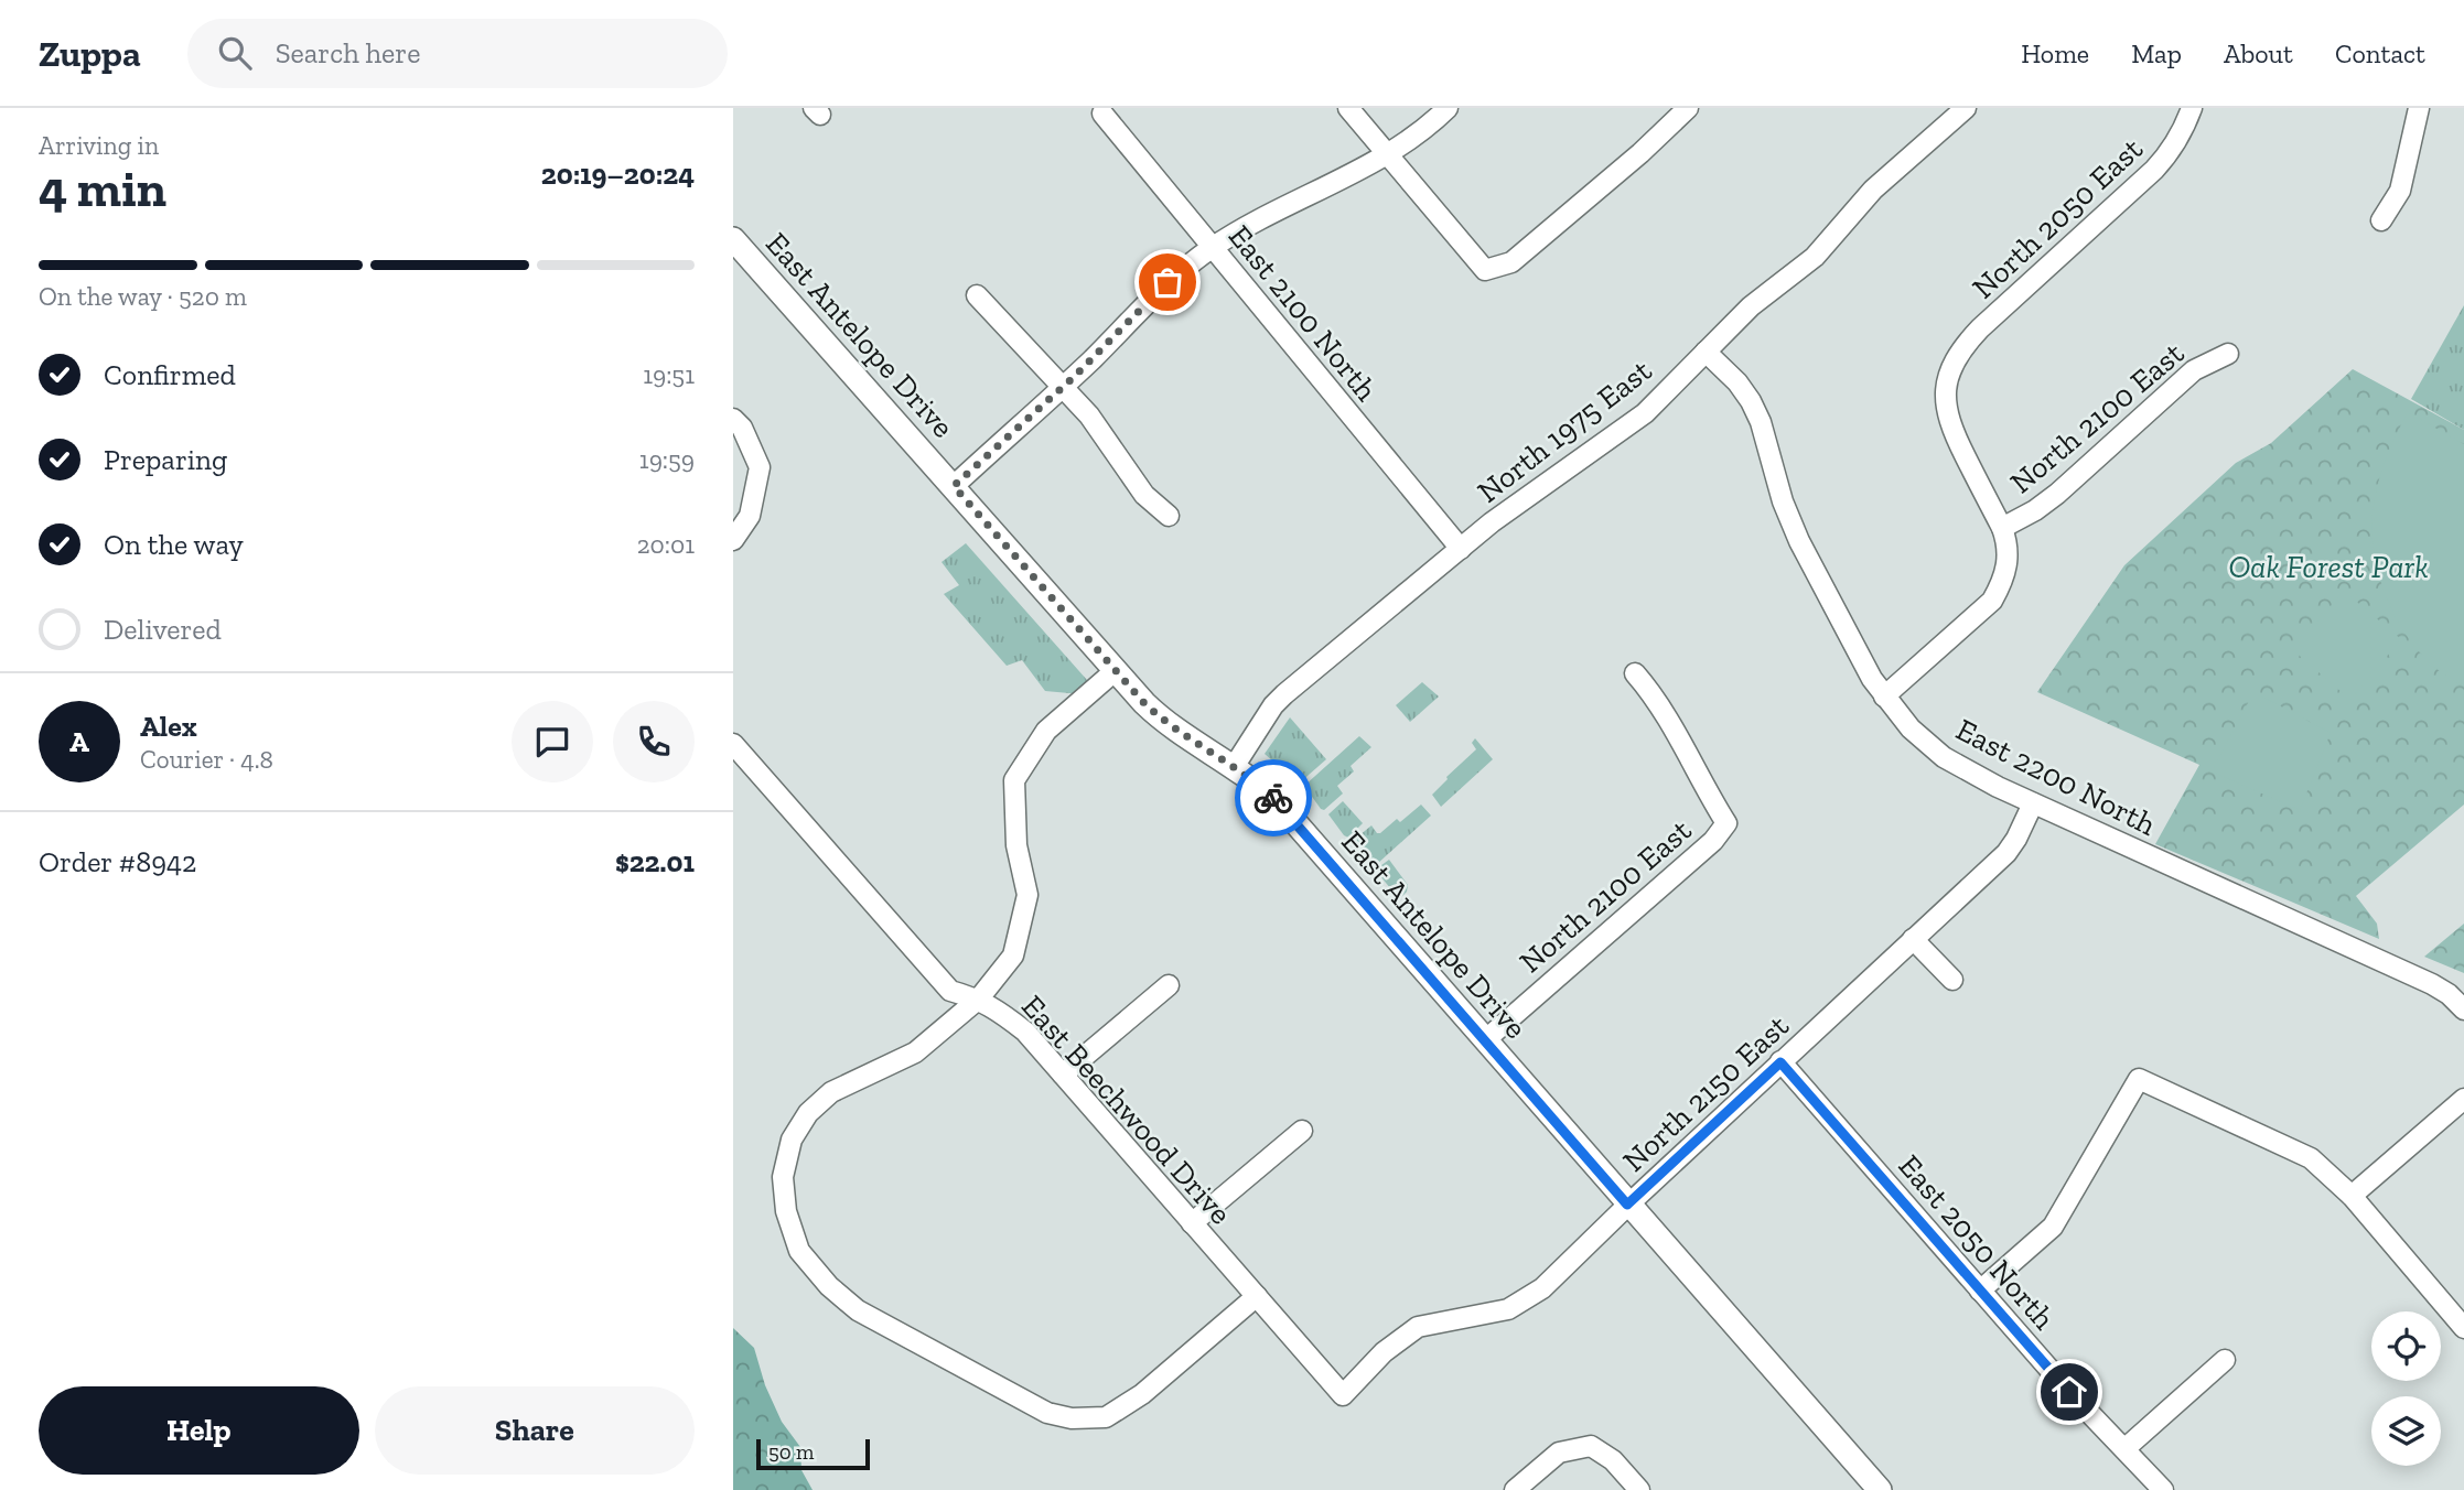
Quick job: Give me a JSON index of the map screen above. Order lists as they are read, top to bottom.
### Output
{
  "streets": {
    "main road": ["East Antelope Drive"],
    "street": [
      "North 2050 East",
      "East 2100 North",
      "North 2100 East",
      "North 1975 East",
      "East 2200 North",
      "North 2150 East",
      "East Beechwood Drive",
      "East 2050 North"
    ]
  },
  "crossings": [
    ["North 2050 East", "North 2100 East"],
    ["East 2100 North", "North 1975 East"],
    ["East Antelope Drive", "North 2100 East"],
    ["East Antelope Drive", "North 1975 East"],
    ["East Antelope Drive", "North 2150 East"],
    ["North 2100 East", "East 2200 North"],
    ["North 1975 East", "East 2200 North"],
    ["East 2200 North", "North 2150 East"],
    ["North 2150 East", "East Beechwood Drive"],
    ["North 2150 East", "East 2050 North"]
  ],
  "parks": ["Oak Forest Park"],
  "scale_bar": "50 m",
  "page": {
    "header": "Zuppa",
    "search": "Search here",
    "nav": [
      "Home",
      "Map",
      "About",
      "Contact"
    ],
    "heading": ["4 min", "Arriving in", "20:19–20:24"],
    "panel": [
      "Alex",
      "Courier · 4.8",
      "Order #8942",
      "$22.01"
    ],
    "bar": "On the way · 520 m",
    "list": [
      ["Confirmed", "19:51"],
      ["Preparing", "19:59"],
      ["On the way", "20:01"],
      "Delivered"
    ],
    "round": "A",
    "buttons": ["Help", "Share"],
    "scale": "50 m"
  }
}
